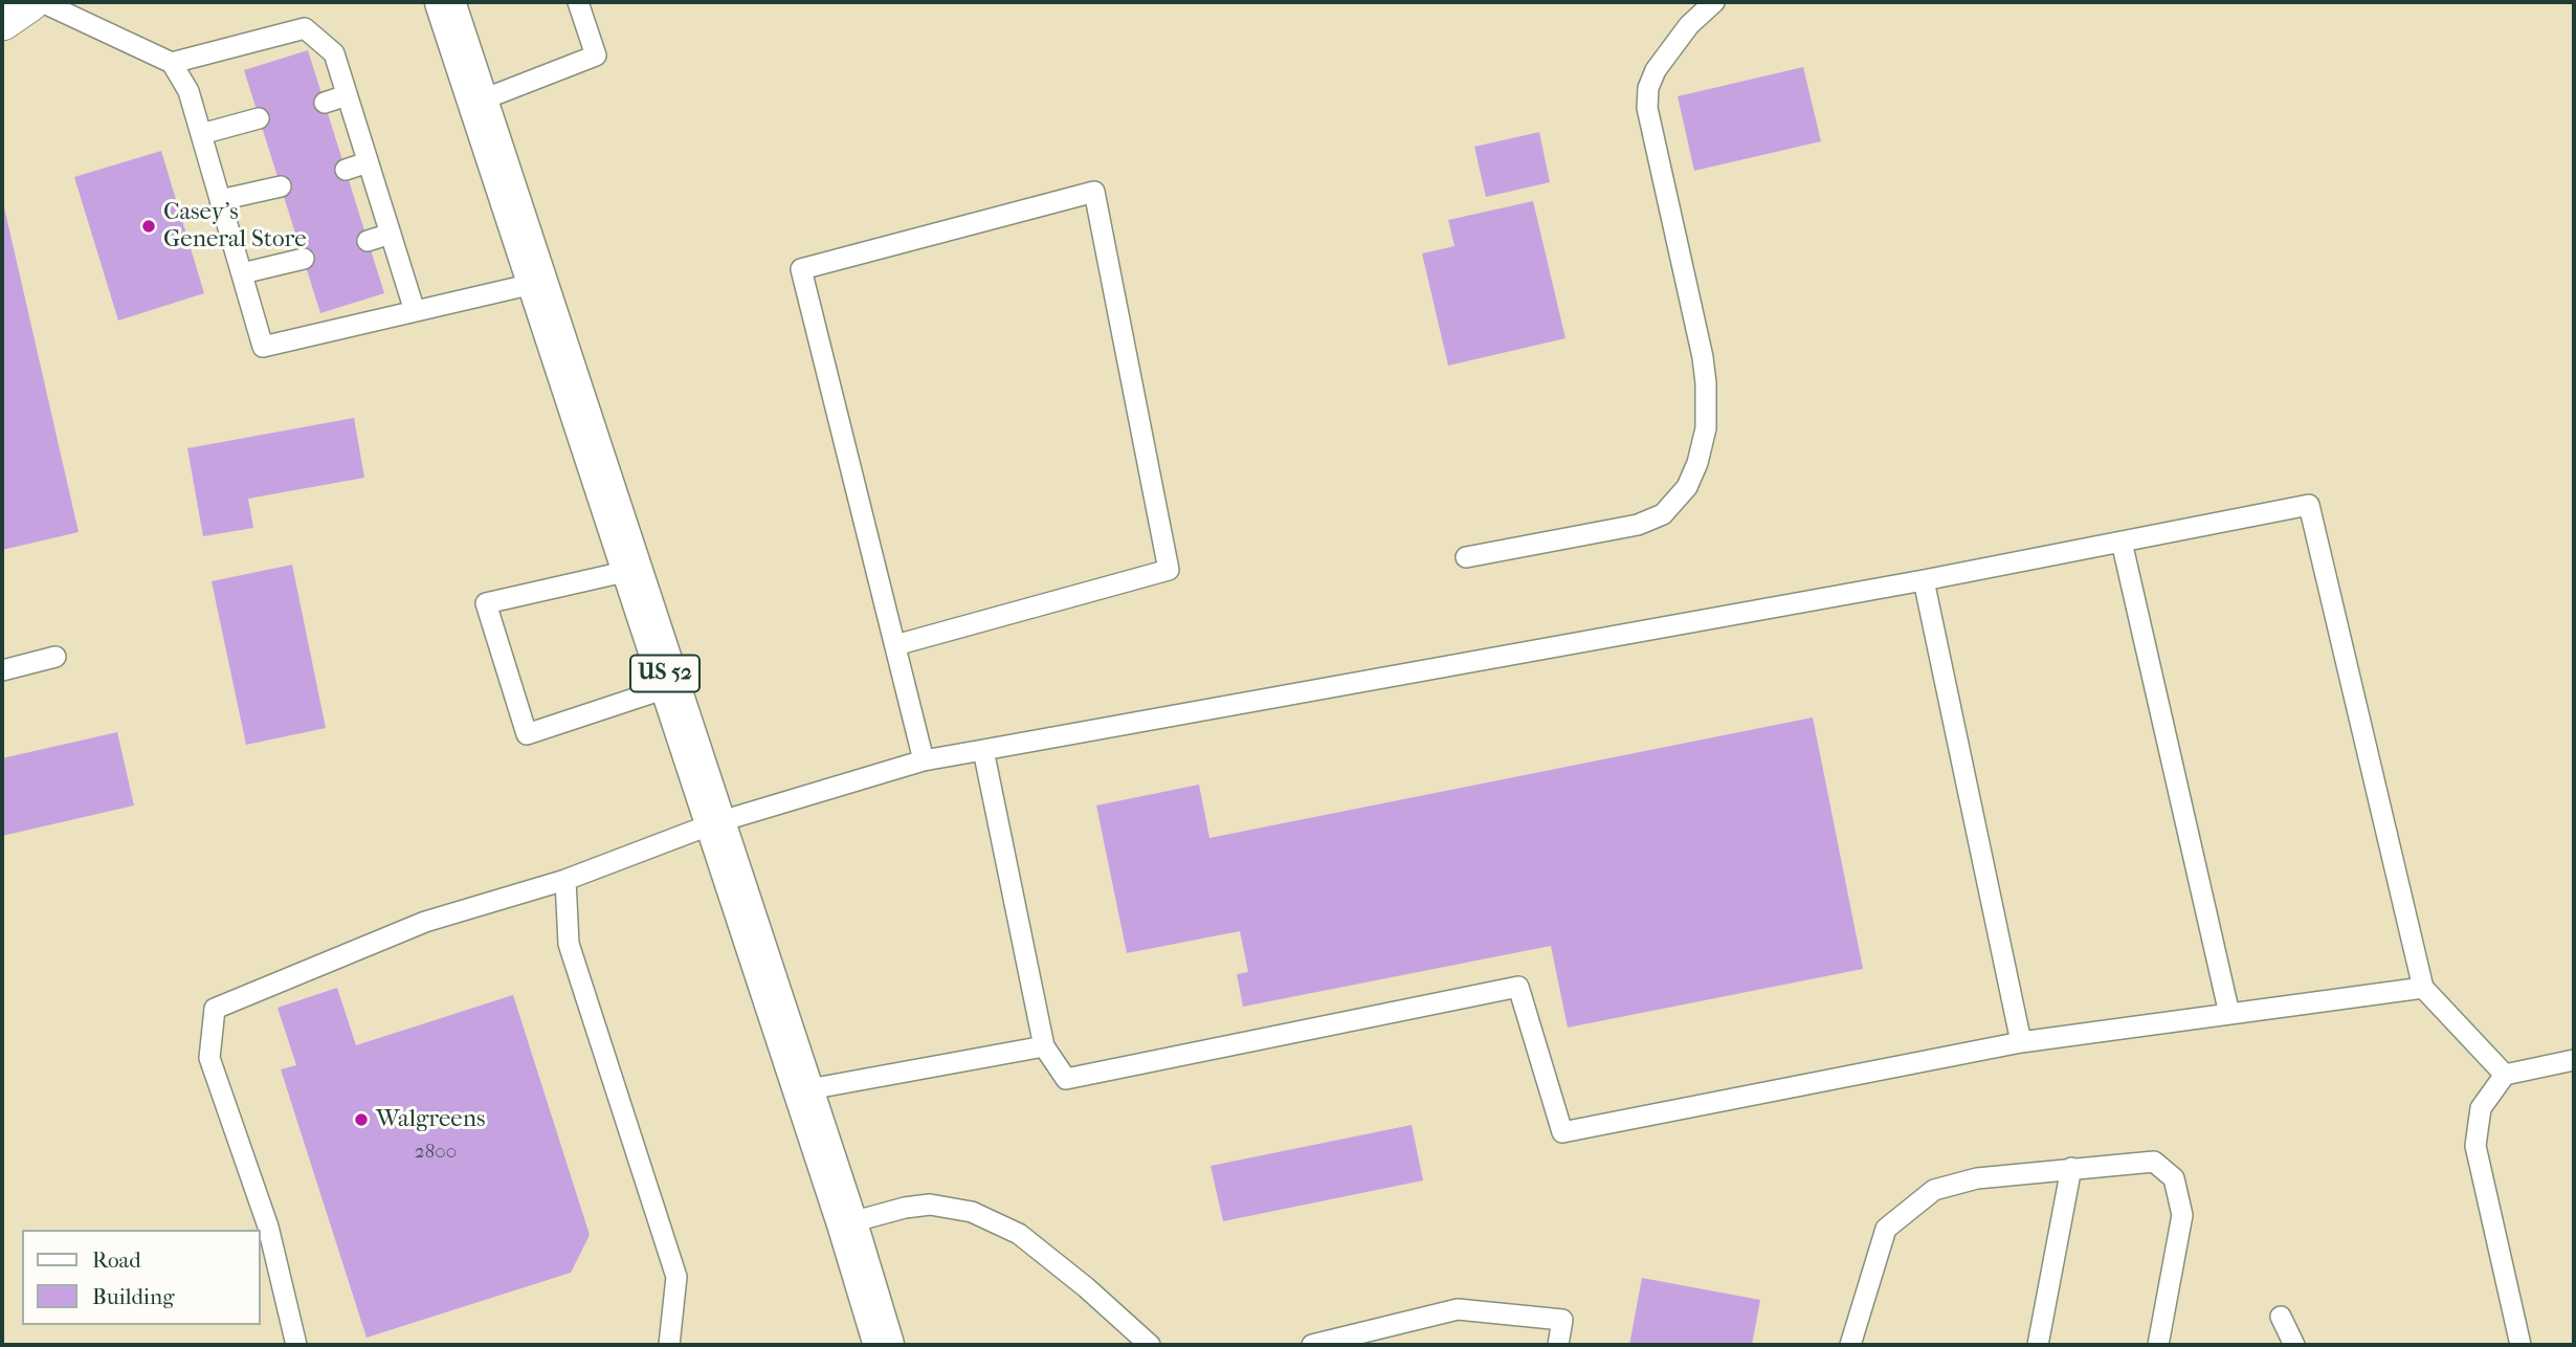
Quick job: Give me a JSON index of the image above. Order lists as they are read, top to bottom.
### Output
{
  "streets": {
    "main road": ["US 52"]
  },
  "places": ["Casey's General Store", "Walgreens"],
  "house_numbers": ["2800"],
  "legend": ["Road", "Building"]
}
